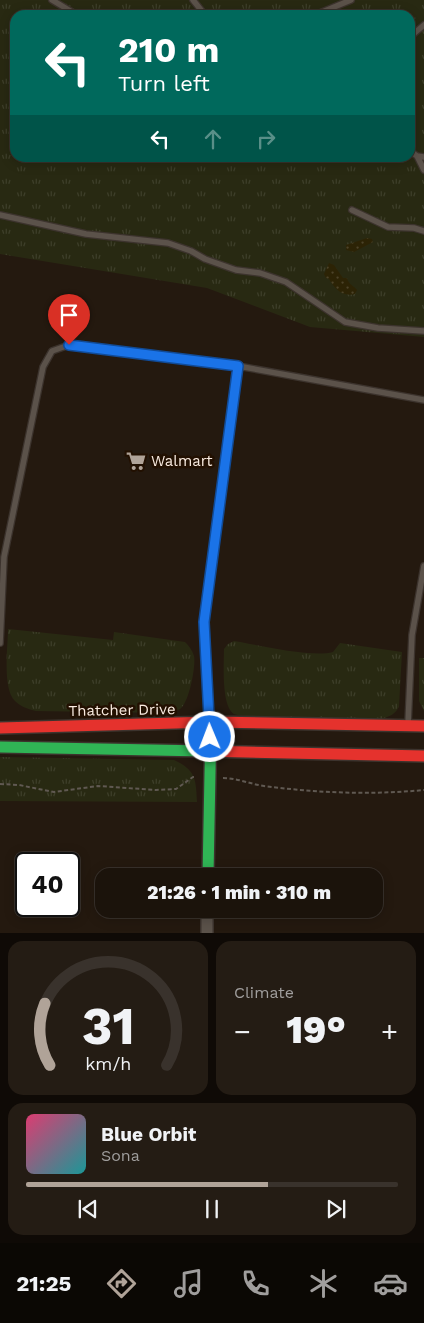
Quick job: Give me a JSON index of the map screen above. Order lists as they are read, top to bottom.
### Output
{
  "streets": {
    "main road": ["Thatcher Drive"]
  },
  "places": {
    "supermarket": ["Walmart"]
  },
  "page": {
    "turn": ["210 m", "Turn left"],
    "limit": "40",
    "trip": "21:26 · 1 min · 310 m",
    "tile": "Climate",
    "heat": ["−", "19°", "+"],
    "song": ["Blue Orbit", "Sona"],
    "tabs": "21:25",
    "gauge": ["31", "km/h"]
  }
}
